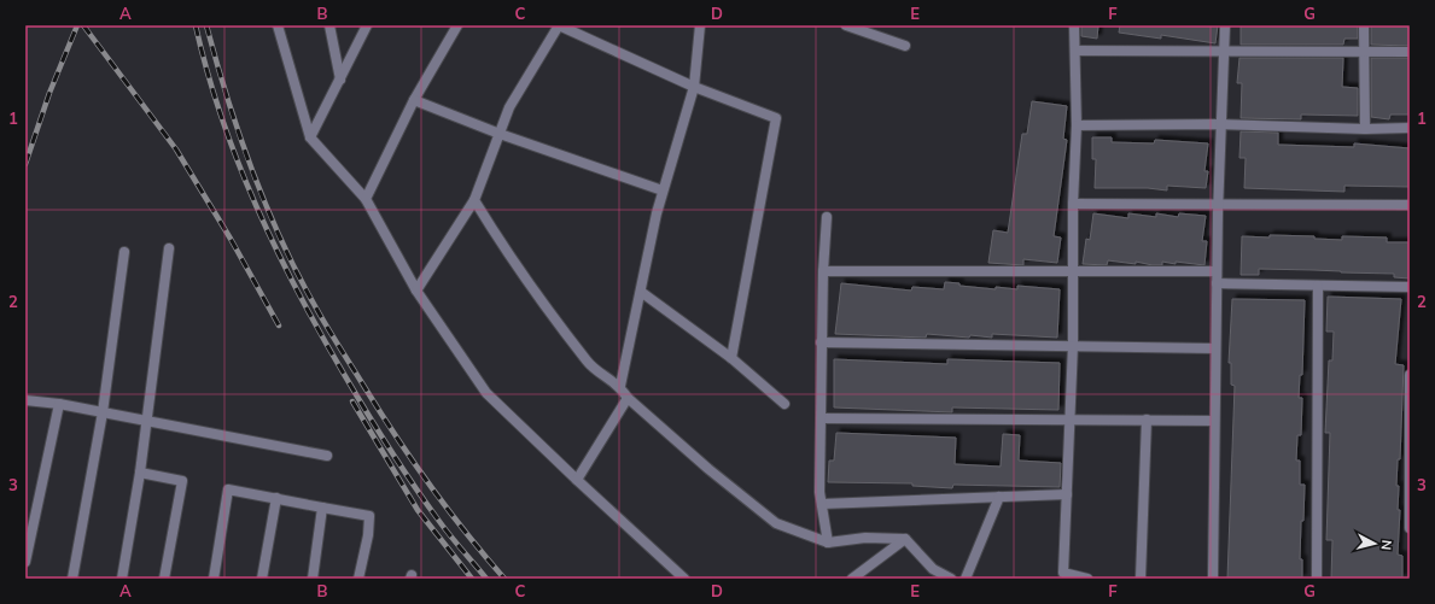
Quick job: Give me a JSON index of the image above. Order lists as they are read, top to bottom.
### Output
{
  "north": "right",
  "grid": {
    "columns": [
      "A",
      "B",
      "C",
      "D",
      "E",
      "F",
      "G"
    ],
    "rows": ["1", "2", "3"]
  }
}
